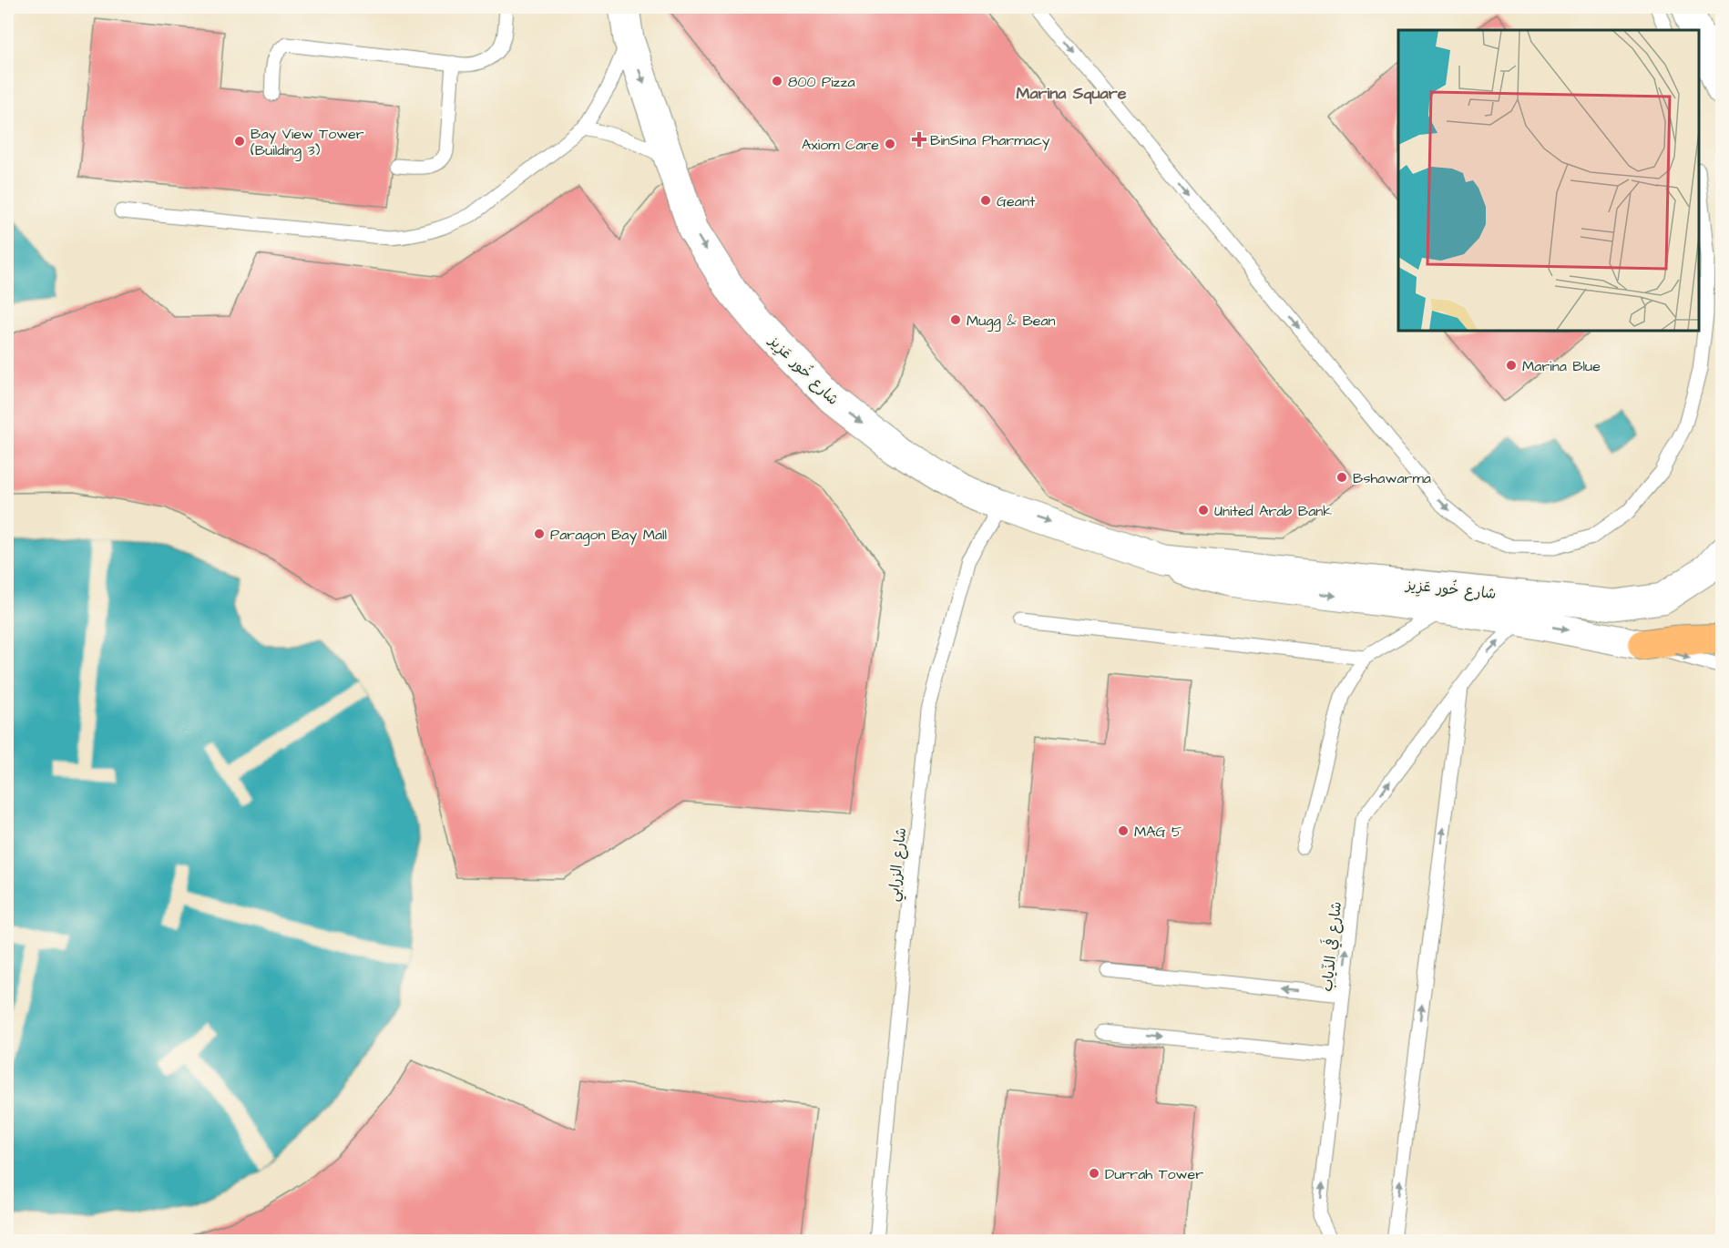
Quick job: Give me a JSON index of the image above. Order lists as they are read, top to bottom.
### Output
{
  "streets": {
    "street": ["شارع خُور عَزِيز"],
    "lane": ["شارع الزرابي", "شارع فَي الذّياب"]
  },
  "crossings": [
    ["شارع خُور عَزِيز", "شارع الزرابي"],
    ["شارع خُور عَزِيز", "شارع فَي الذّياب"]
  ],
  "one_way": ["شارع خُور عَزِيز"],
  "districts": ["Marina Square"],
  "places": {
    "other": [
      "800 Pizza",
      "Bay View Tower (Building 3)",
      "Axiom Care",
      "Geant",
      "Mugg & Bean",
      "Marina Blue",
      "Bshawarma",
      "United Arab Bank",
      "Paragon Bay Mall",
      "MAG 5",
      "Durrah Tower"
    ],
    "health": ["BinSina Pharmacy"]
  }
}
